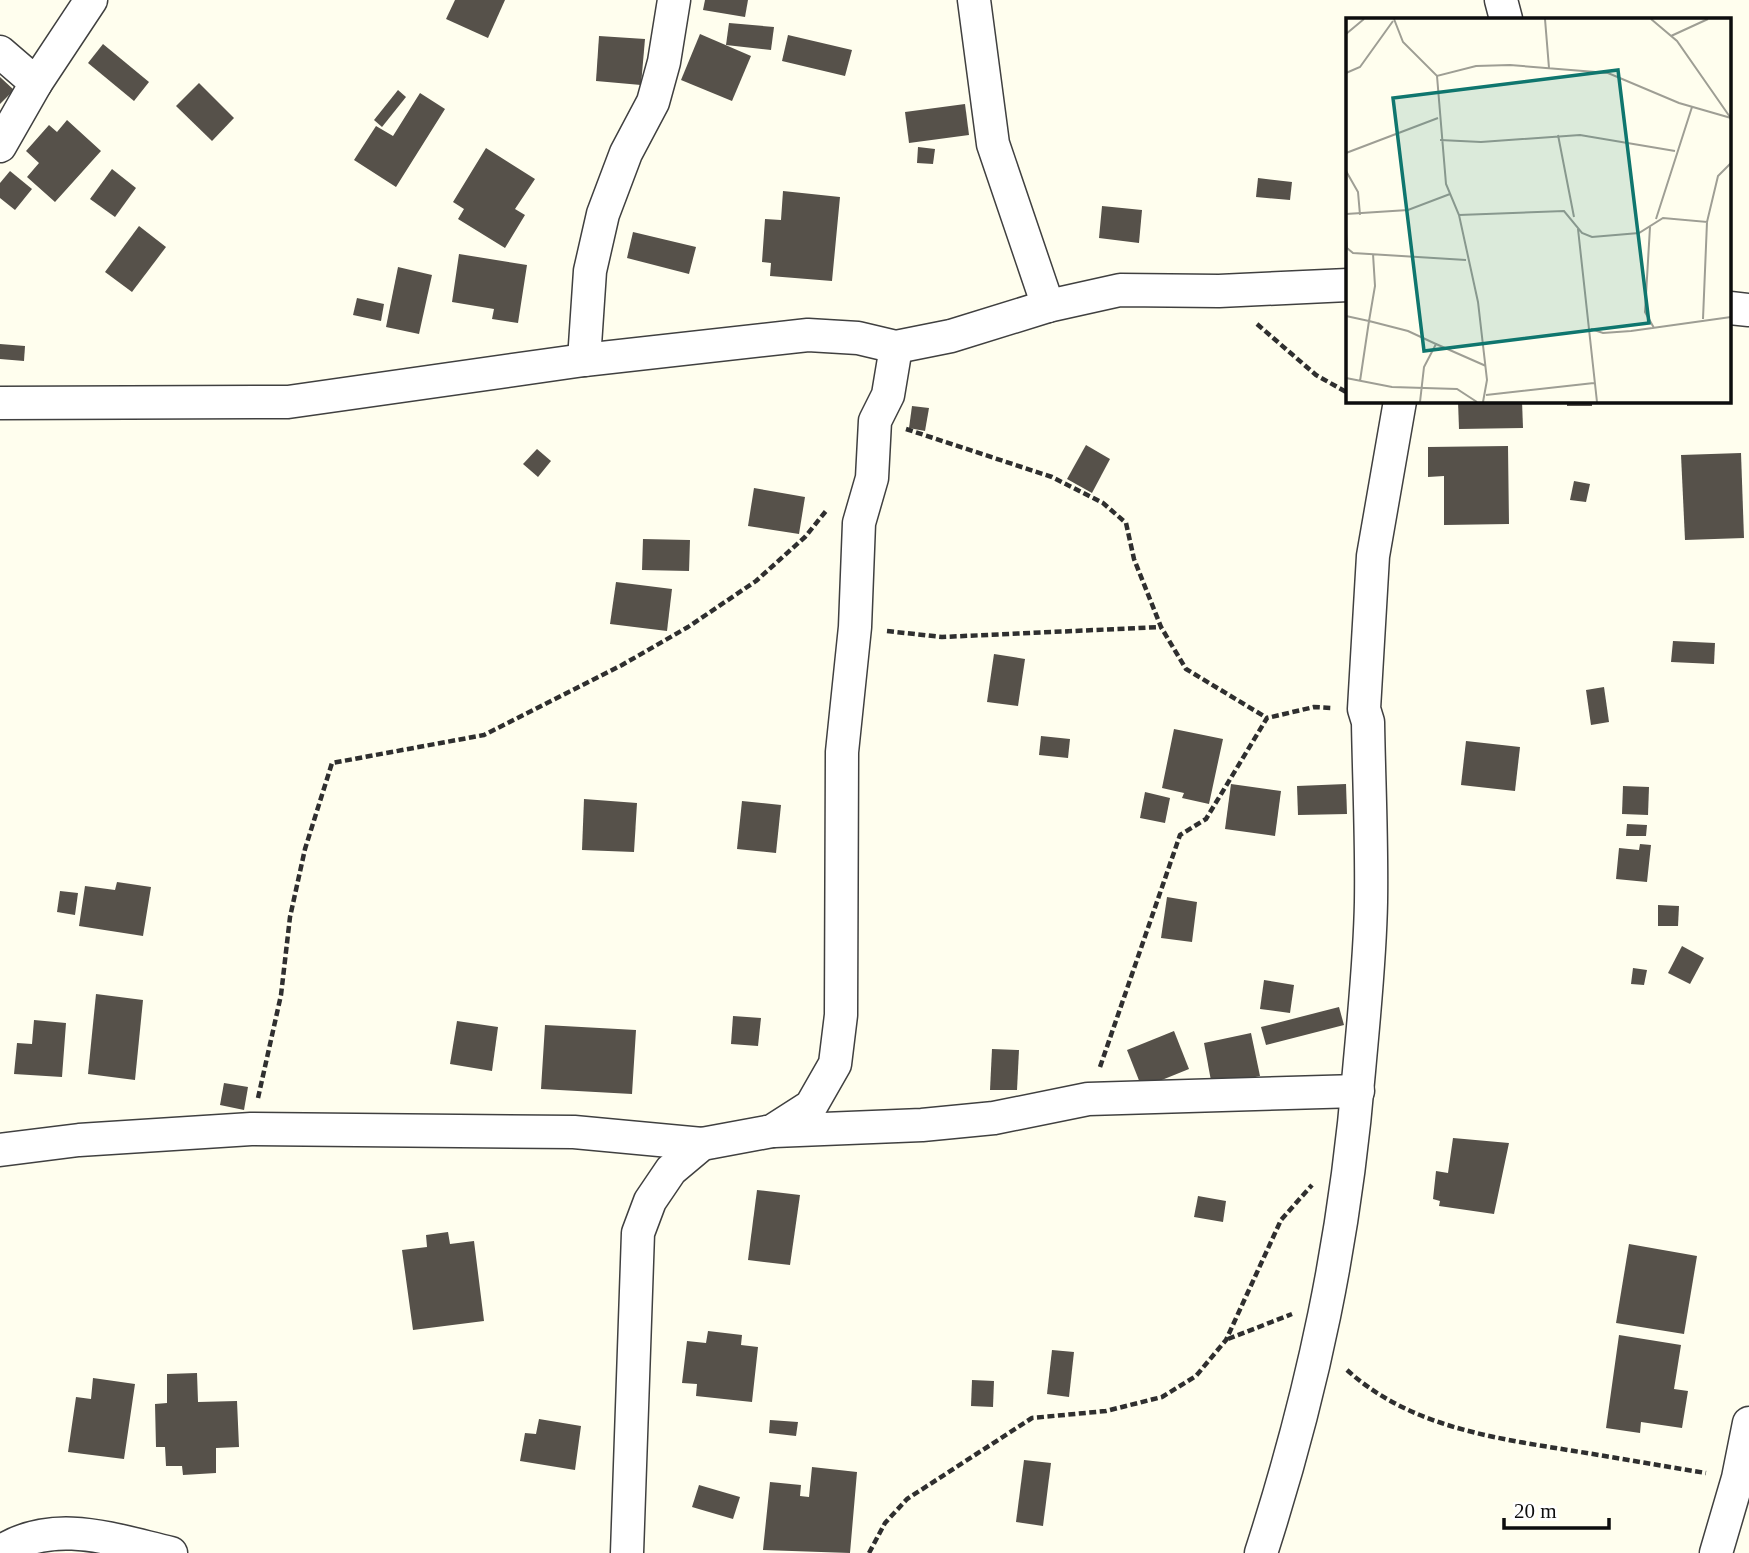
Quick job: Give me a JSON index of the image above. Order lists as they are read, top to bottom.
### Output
{
  "scale_bar": "20 m"
}
